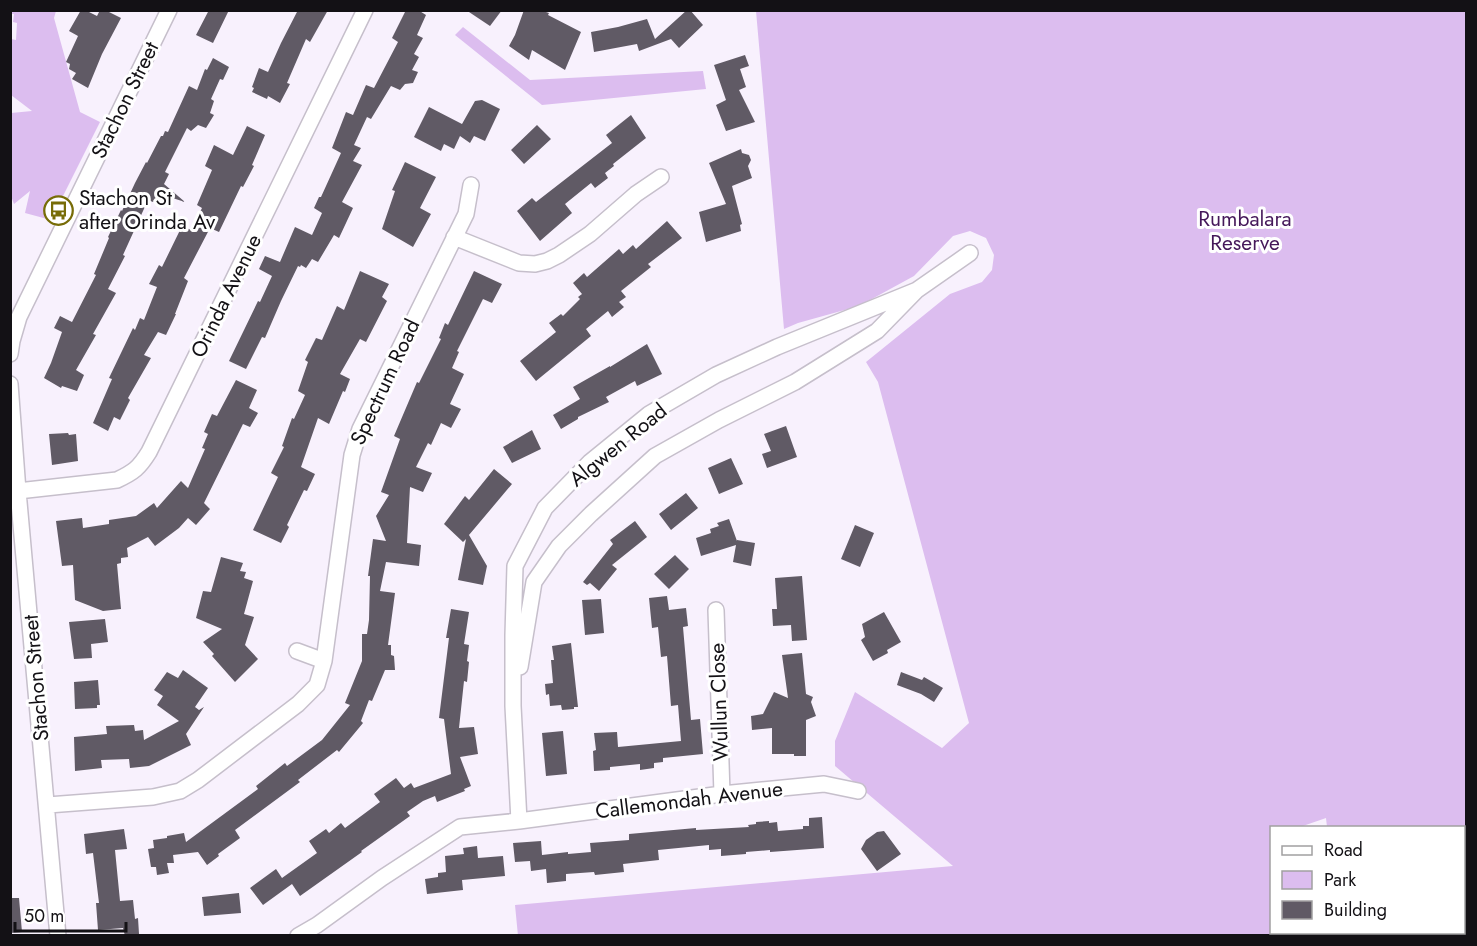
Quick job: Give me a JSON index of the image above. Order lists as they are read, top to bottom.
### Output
{
  "streets": {
    "street": [
      "Stachon Street",
      "Orinda Avenue",
      "Spectrum Road",
      "Algwen Road",
      "Wullun Close",
      "Callemondah Avenue"
    ]
  },
  "crossings": [
    ["Stachon Street", "Orinda Avenue"],
    ["Stachon Street", "Spectrum Road"],
    ["Algwen Road", "Callemondah Avenue"],
    ["Wullun Close", "Callemondah Avenue"]
  ],
  "parks": ["Rumbalara Reserve"],
  "places": {
    "bus stop": ["Stachon St after Orinda Av"]
  },
  "legend": ["Road", "Park", "Building"],
  "scale_bar": "50 m"
}
